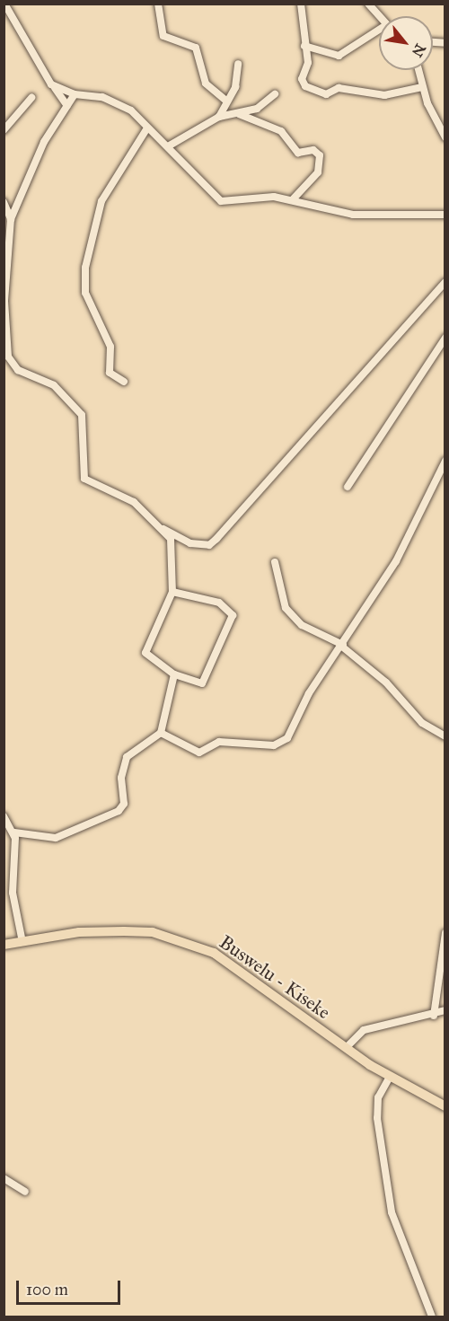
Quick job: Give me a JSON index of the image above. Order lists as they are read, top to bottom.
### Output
{
  "streets": {
    "main road": ["Buswelu - Kiseke"]
  },
  "scale_bar": "100 m",
  "north": "bottom right"
}
